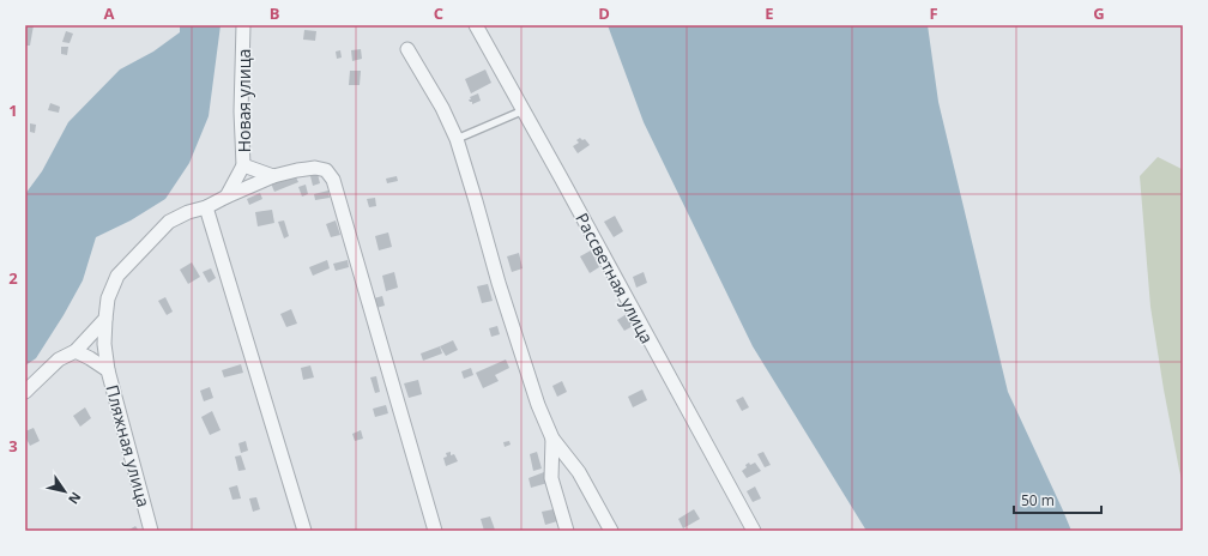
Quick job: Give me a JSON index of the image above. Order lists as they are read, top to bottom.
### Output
{
  "streets": {
    "street": ["Новая улица", "Рассветная улица", "Пляжная улица"]
  },
  "scale_bar": "50 m",
  "north": "bottom right",
  "grid": {
    "columns": [
      "A",
      "B",
      "C",
      "D",
      "E",
      "F",
      "G"
    ],
    "rows": ["1", "2", "3"]
  }
}
